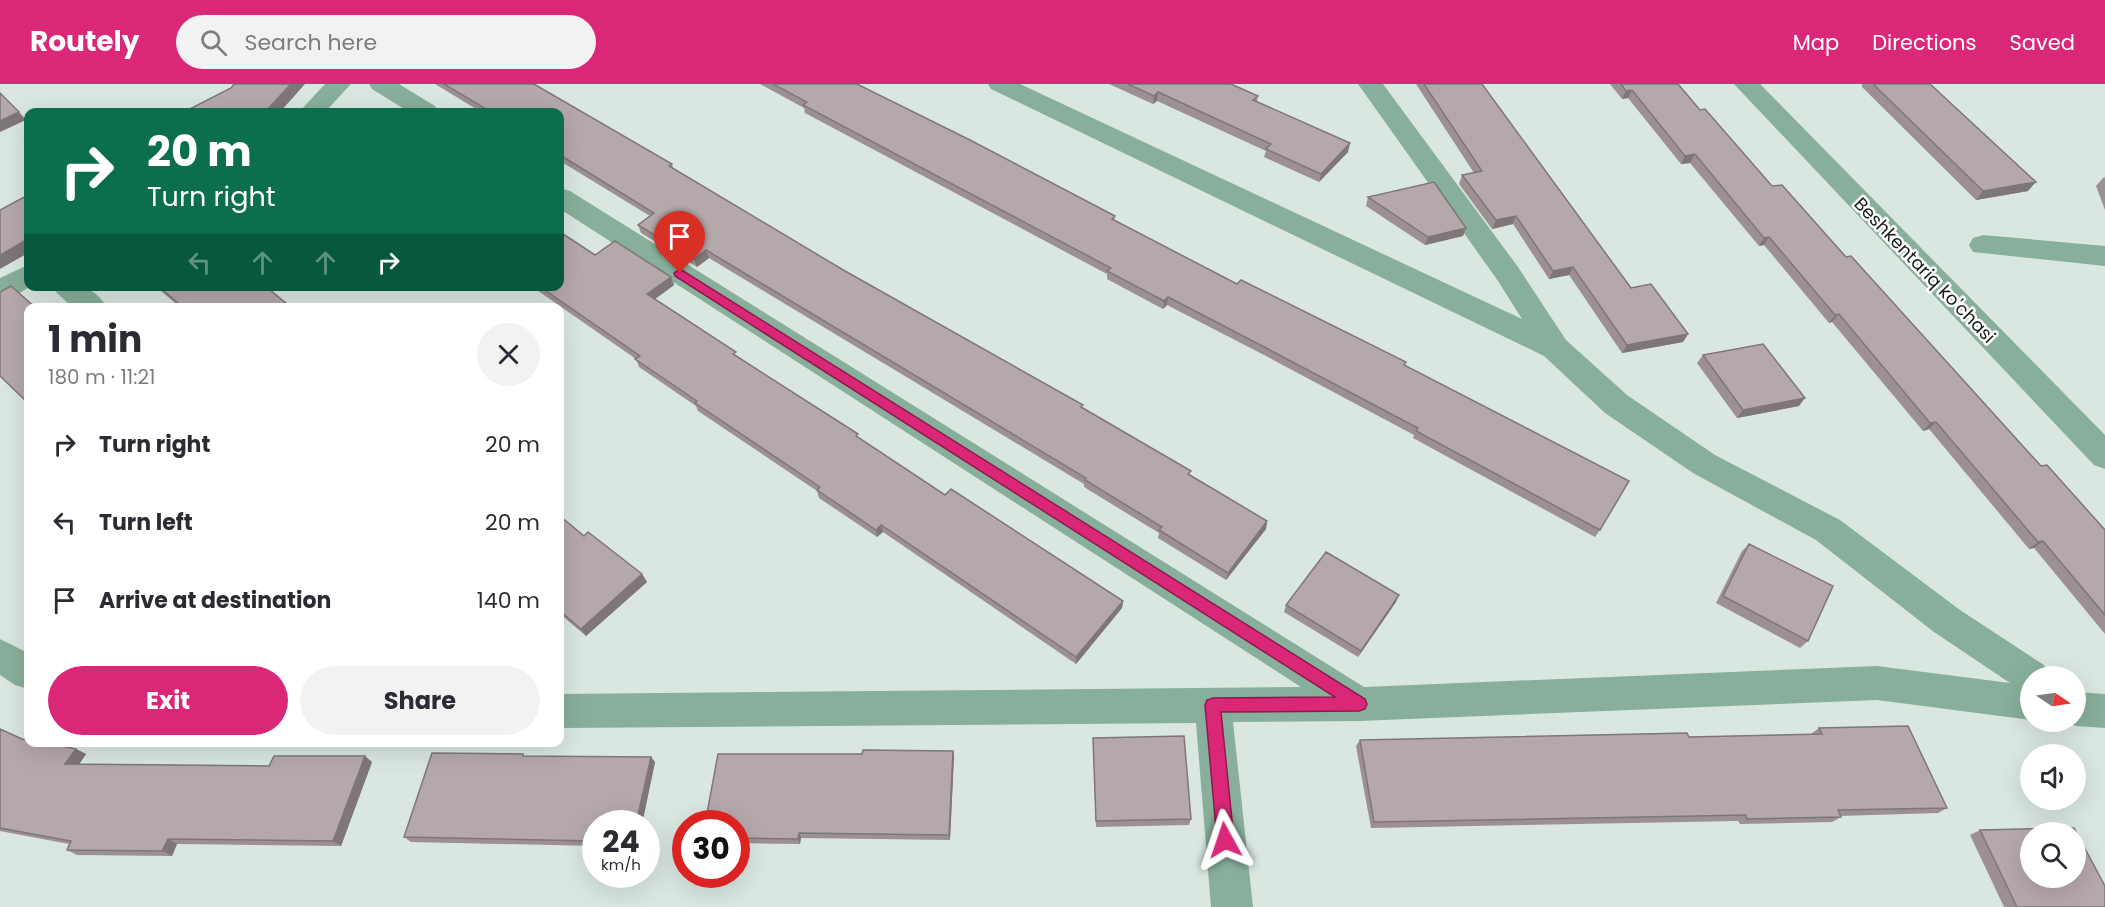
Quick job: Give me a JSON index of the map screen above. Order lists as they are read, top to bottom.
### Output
{
  "streets": {
    "street": ["Beshkentariq ko'chasi"]
  },
  "north": "right",
  "page": {
    "header": "Routely",
    "search": "Search here",
    "nav": ["Map", "Directions", "Saved"],
    "turn": ["20 m", "Turn right"],
    "heading": ["1 min", "180 m · 11:21"],
    "list": [
      {
        "name": "Turn right",
        "value": "20 m"
      },
      {
        "name": "Turn left",
        "value": "20 m"
      },
      {
        "name": "Arrive at destination",
        "value": "140 m"
      }
    ],
    "buttons": ["Exit", "Share"],
    "speed": "24 km/h",
    "limit": "30"
  }
}
